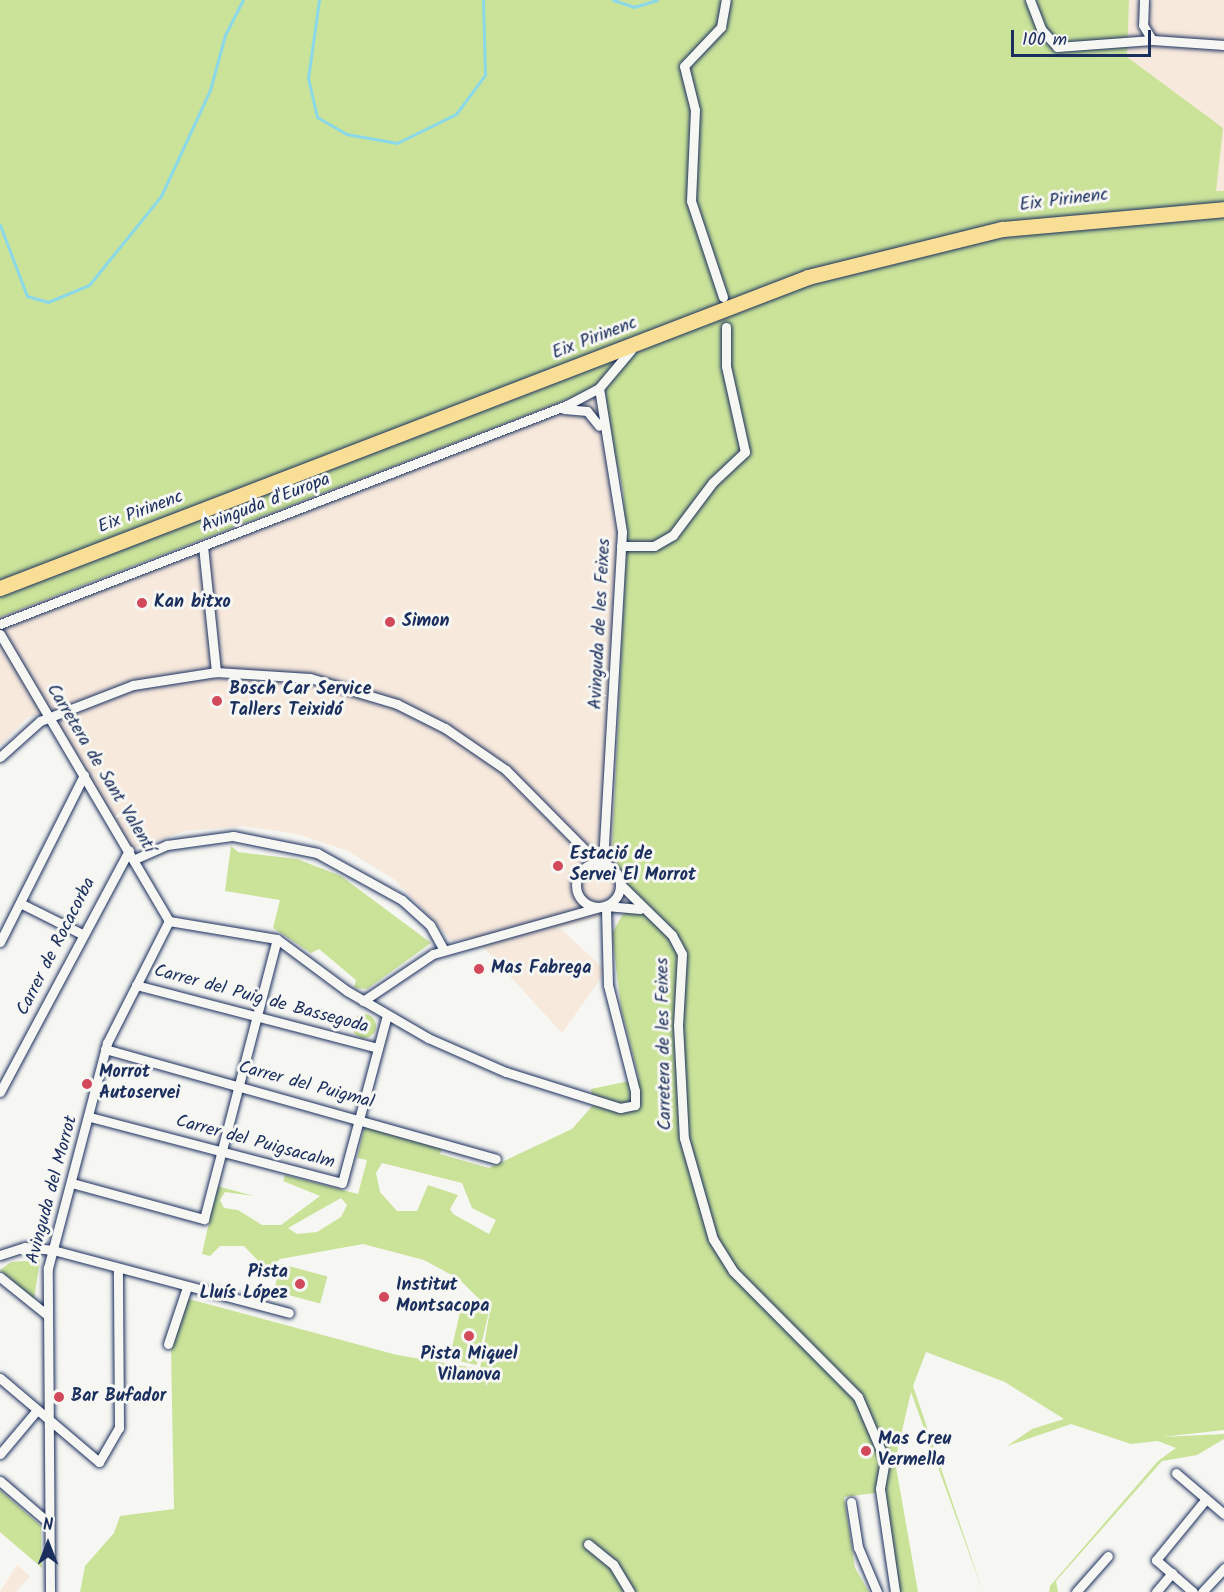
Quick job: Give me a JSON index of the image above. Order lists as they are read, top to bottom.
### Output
{
  "streets": {
    "main road": ["Eix Pirinenc"],
    "street": [
      "Avinguda d'Europa",
      "Avinguda de les Feixes",
      "Carretera de Sant Valentí",
      "Carrer de Rocacorba",
      "Carrer del Puig de Bassegoda",
      "Carretera de les Feixes",
      "Carrer del Puigmal",
      "Carrer del Puigsacalm",
      "Avinguda del Morrot"
    ]
  },
  "crossings": [
    ["Eix Pirinenc", "Avinguda d'Europa"],
    ["Avinguda d'Europa", "Avinguda de les Feixes"],
    ["Avinguda de les Feixes", "Carretera de les Feixes"],
    ["Carretera de Sant Valentí", "Carrer de Rocacorba"],
    ["Carretera de Sant Valentí", "Avinguda del Morrot"],
    ["Carrer del Puig de Bassegoda", "Avinguda del Morrot"],
    ["Carrer del Puigmal", "Carrer del Puigsacalm"],
    ["Carrer del Puigmal", "Avinguda del Morrot"],
    ["Carrer del Puigsacalm", "Avinguda del Morrot"]
  ],
  "places": [
    "Kan bitxo",
    "Simon",
    "Bosch Car Service Tallers Teixidó",
    "Estació de Servei El Morrot",
    "Mas Fabrega",
    "Morrot Autoservei",
    "Pista Lluís López",
    "Institut Montsacopa",
    "Pista Miquel Vilanova",
    "Bar Bufador",
    "Mas Creu Vermella"
  ],
  "scale_bar": "100 m",
  "north": "top"
}
